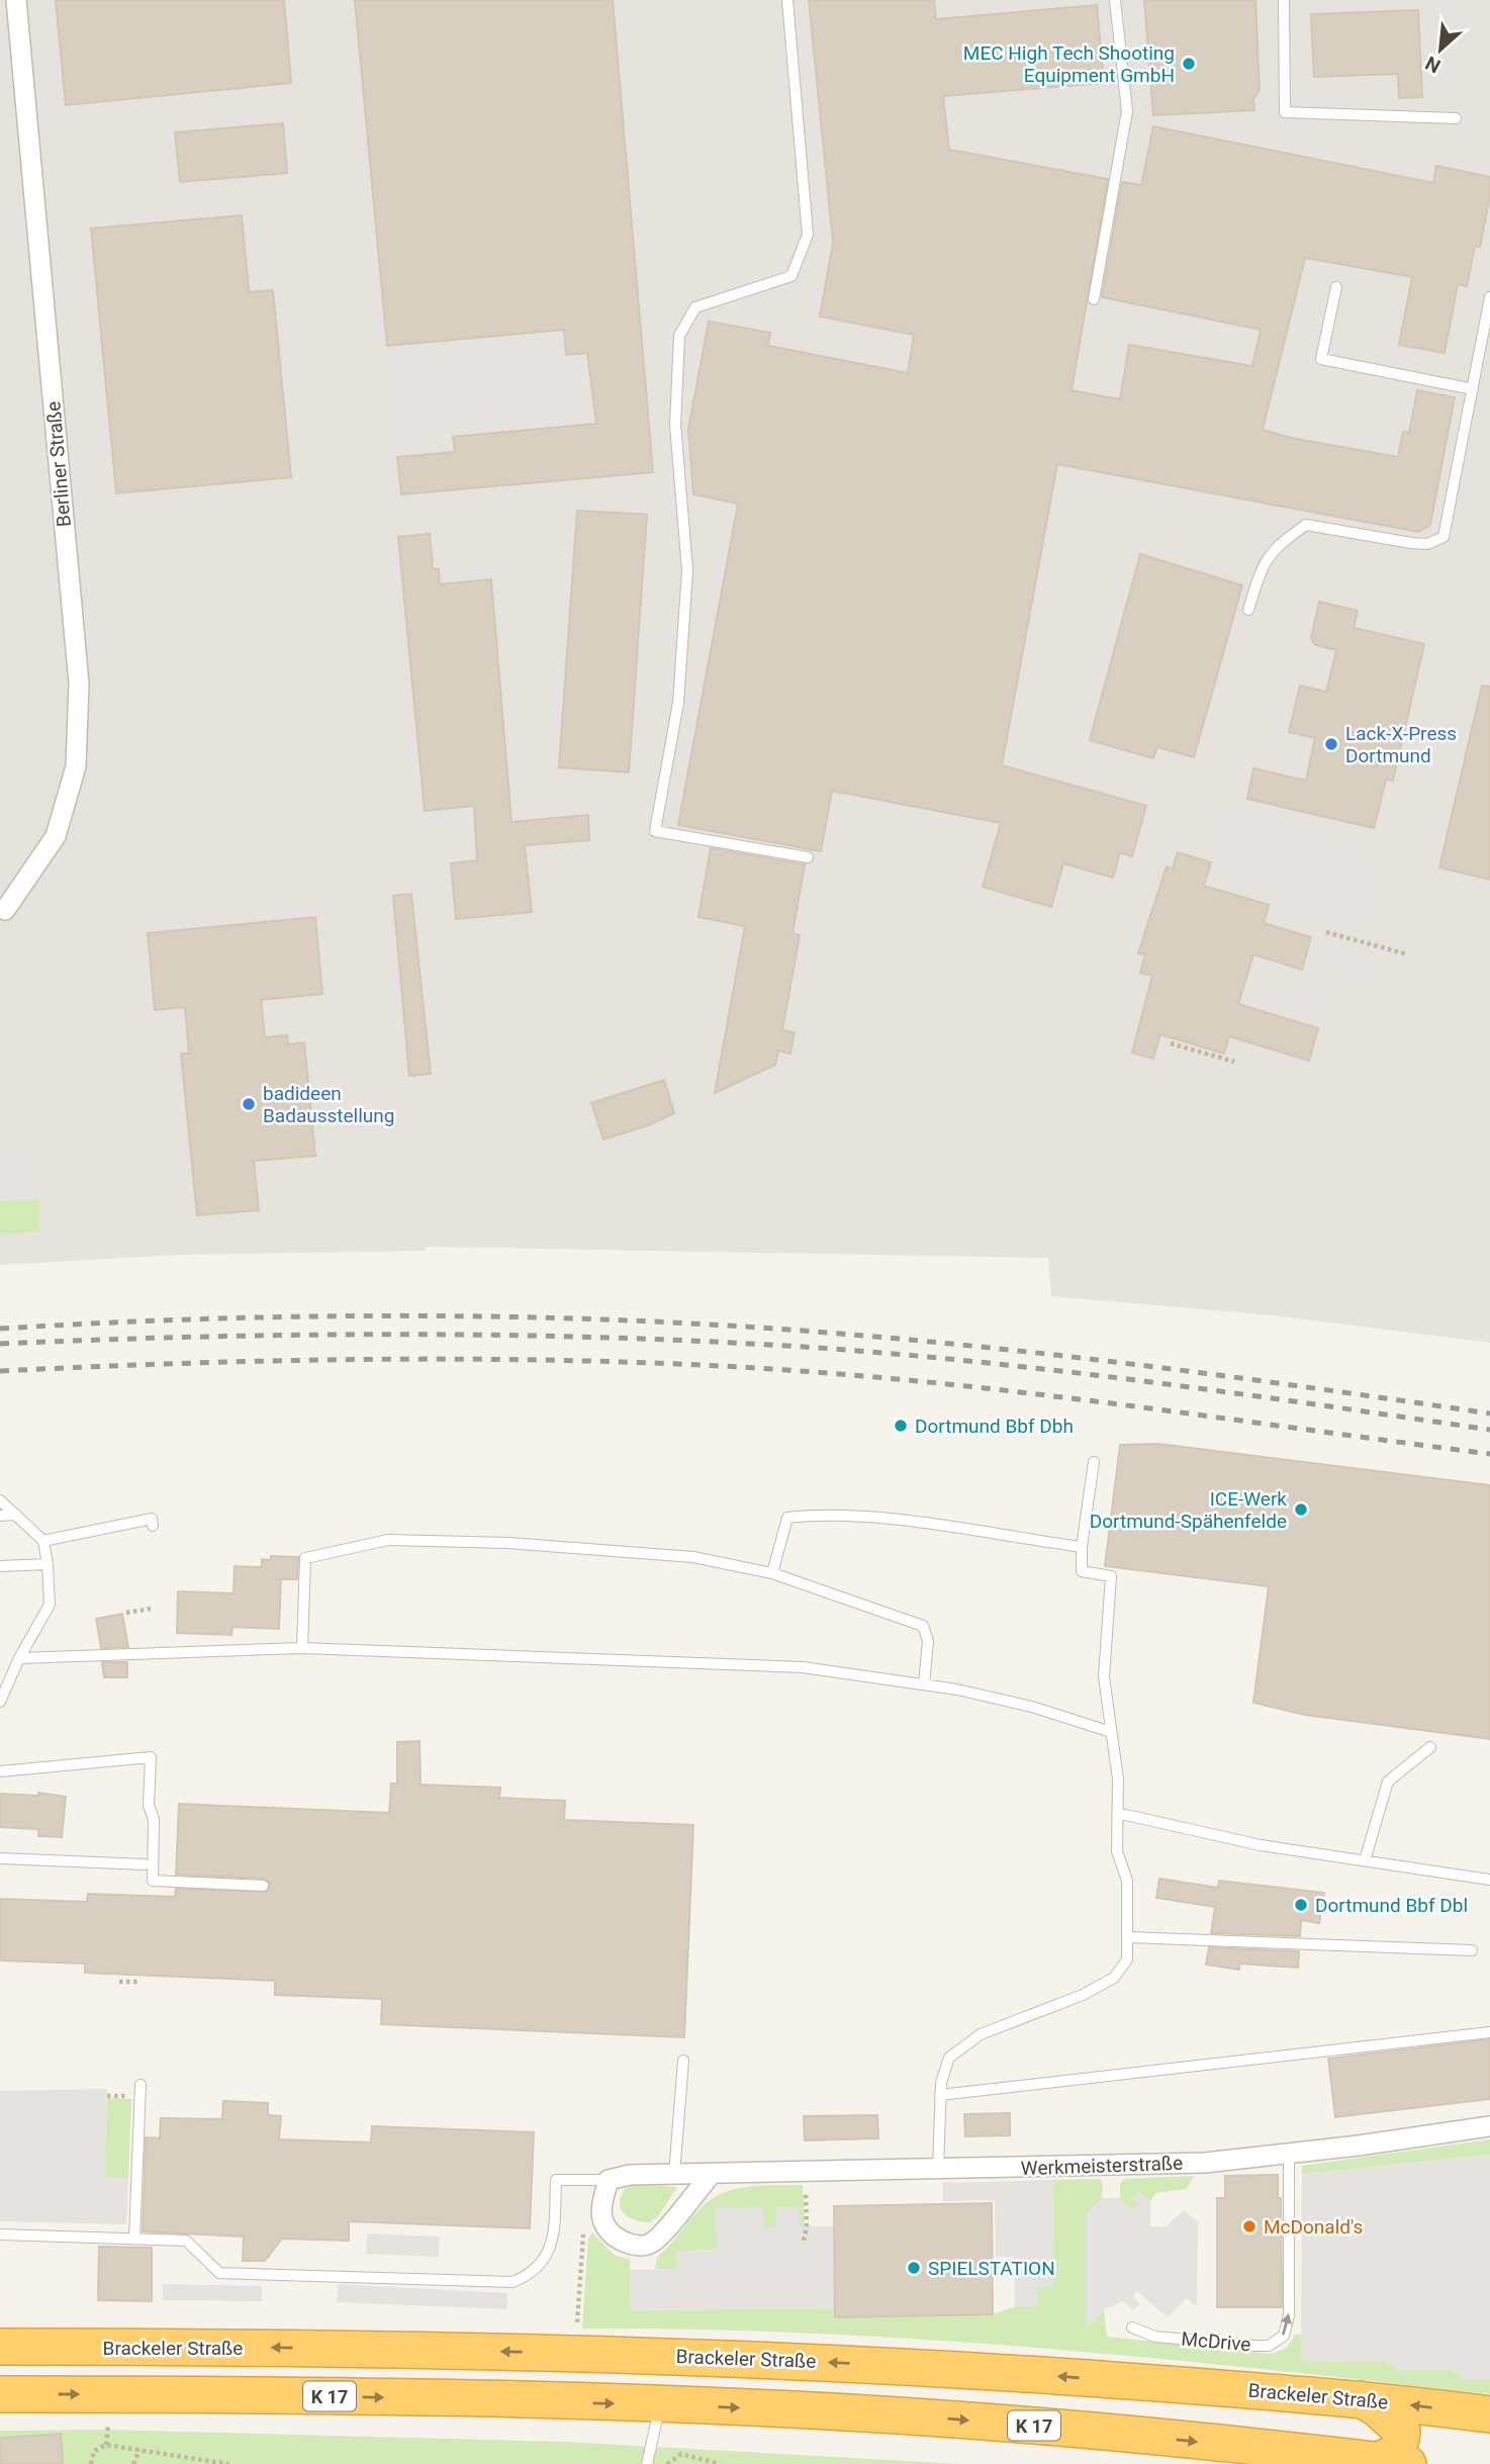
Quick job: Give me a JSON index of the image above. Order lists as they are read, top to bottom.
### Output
{
  "streets": {
    "highway": ["Brackeler Straße", "K 17"],
    "street": ["Berliner Straße", "Werkmeisterstraße"],
    "lane": ["McDrive"]
  },
  "crossings": [
    ["Werkmeisterstraße", "McDrive"]
  ],
  "places": [
    "MEC High Tech Shooting Equipment GmbH",
    "Lack-X-Press Dortmund",
    "badideen Badausstellung",
    "Dortmund Bbf Dbh",
    "ICE-Werk Dortmund-Spähenfelde",
    "Dortmund Bbf Dbl",
    "McDonald's",
    "SPIELSTATION"
  ],
  "north": "bottom left"
}
